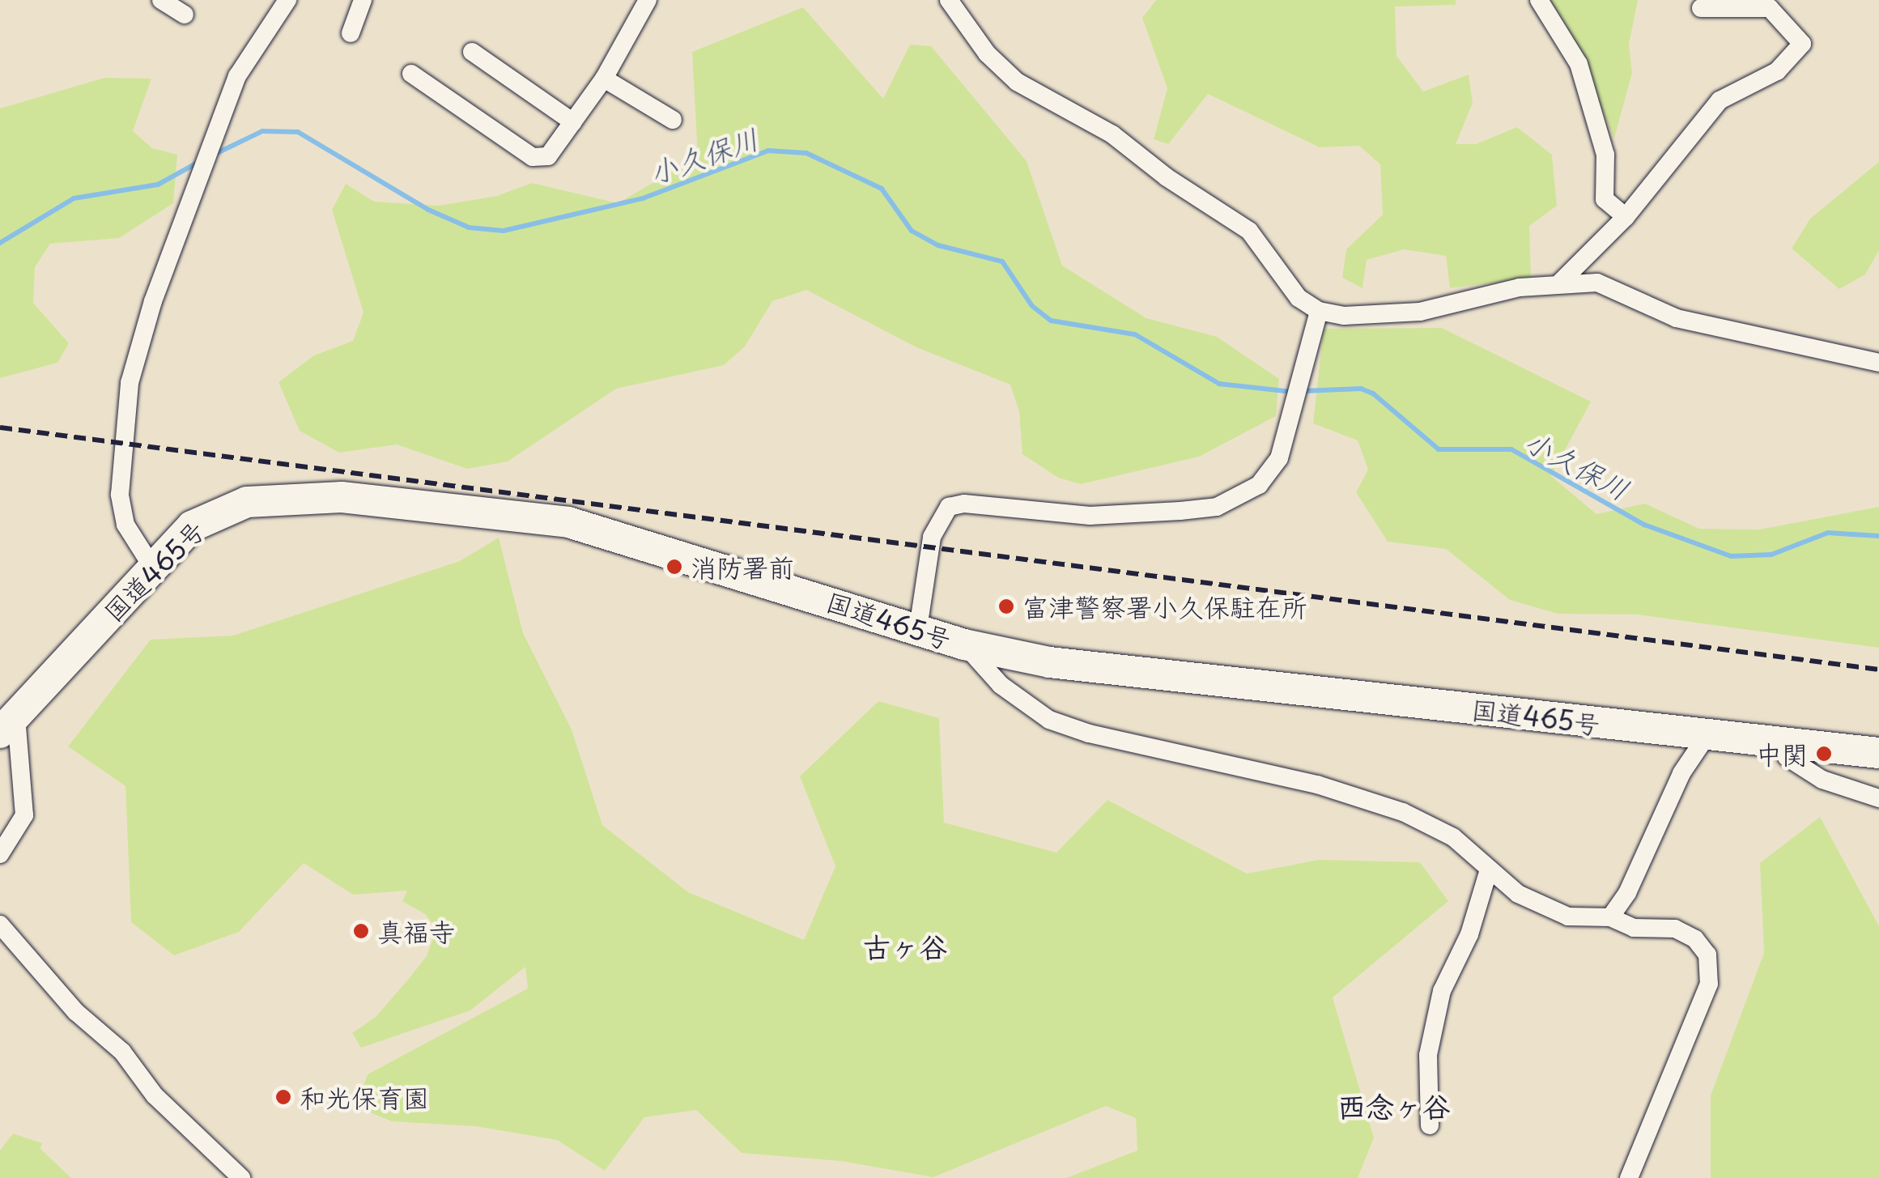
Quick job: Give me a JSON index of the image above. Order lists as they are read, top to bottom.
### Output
{
  "streets": {
    "highway": ["国道465号"]
  },
  "districts": ["古ヶ谷", "西念ヶ谷"],
  "water": ["小久保川"],
  "places": [
    "消防署前",
    "富津警察署小久保駐在所",
    "中関",
    "真福寺",
    "和光保育園"
  ]
}
